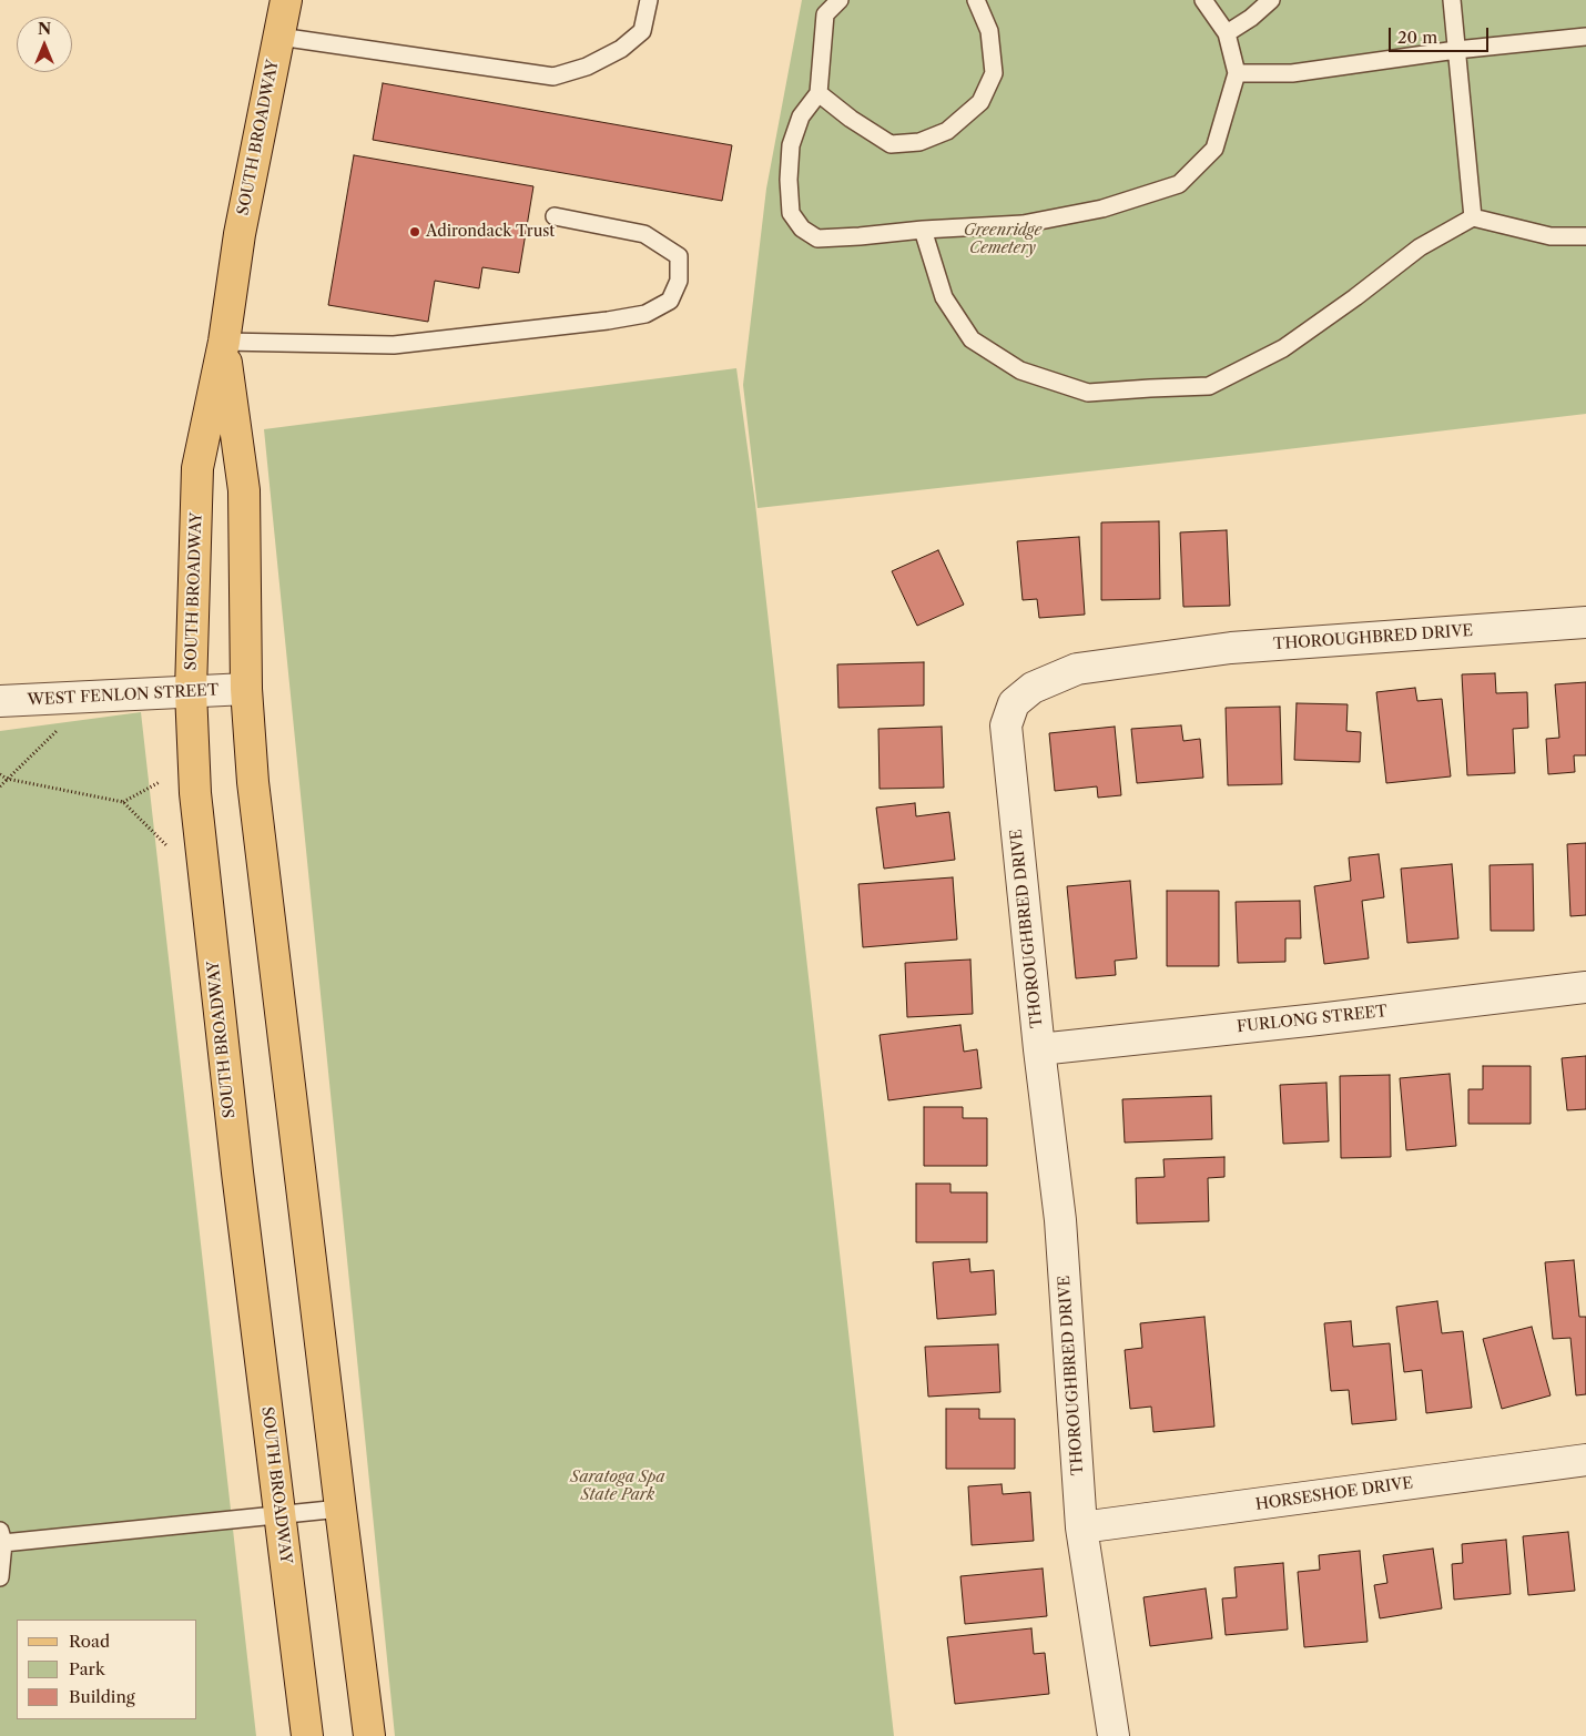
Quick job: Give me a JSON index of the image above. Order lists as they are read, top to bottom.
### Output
{
  "streets": {
    "main road": ["SOUTH BROADWAY"],
    "street": [
      "THOROUGHBRED DRIVE",
      "WEST FENLON STREET",
      "FURLONG STREET",
      "HORSESHOE DRIVE"
    ]
  },
  "crossings": [
    ["SOUTH BROADWAY", "WEST FENLON STREET"],
    ["THOROUGHBRED DRIVE", "FURLONG STREET"],
    ["THOROUGHBRED DRIVE", "HORSESHOE DRIVE"]
  ],
  "parks": ["Greenridge Cemetery", "Saratoga Spa State Park"],
  "places": ["Adirondack Trust"],
  "legend": ["Road", "Park", "Building"],
  "scale_bar": "20 m",
  "north": "top"
}
